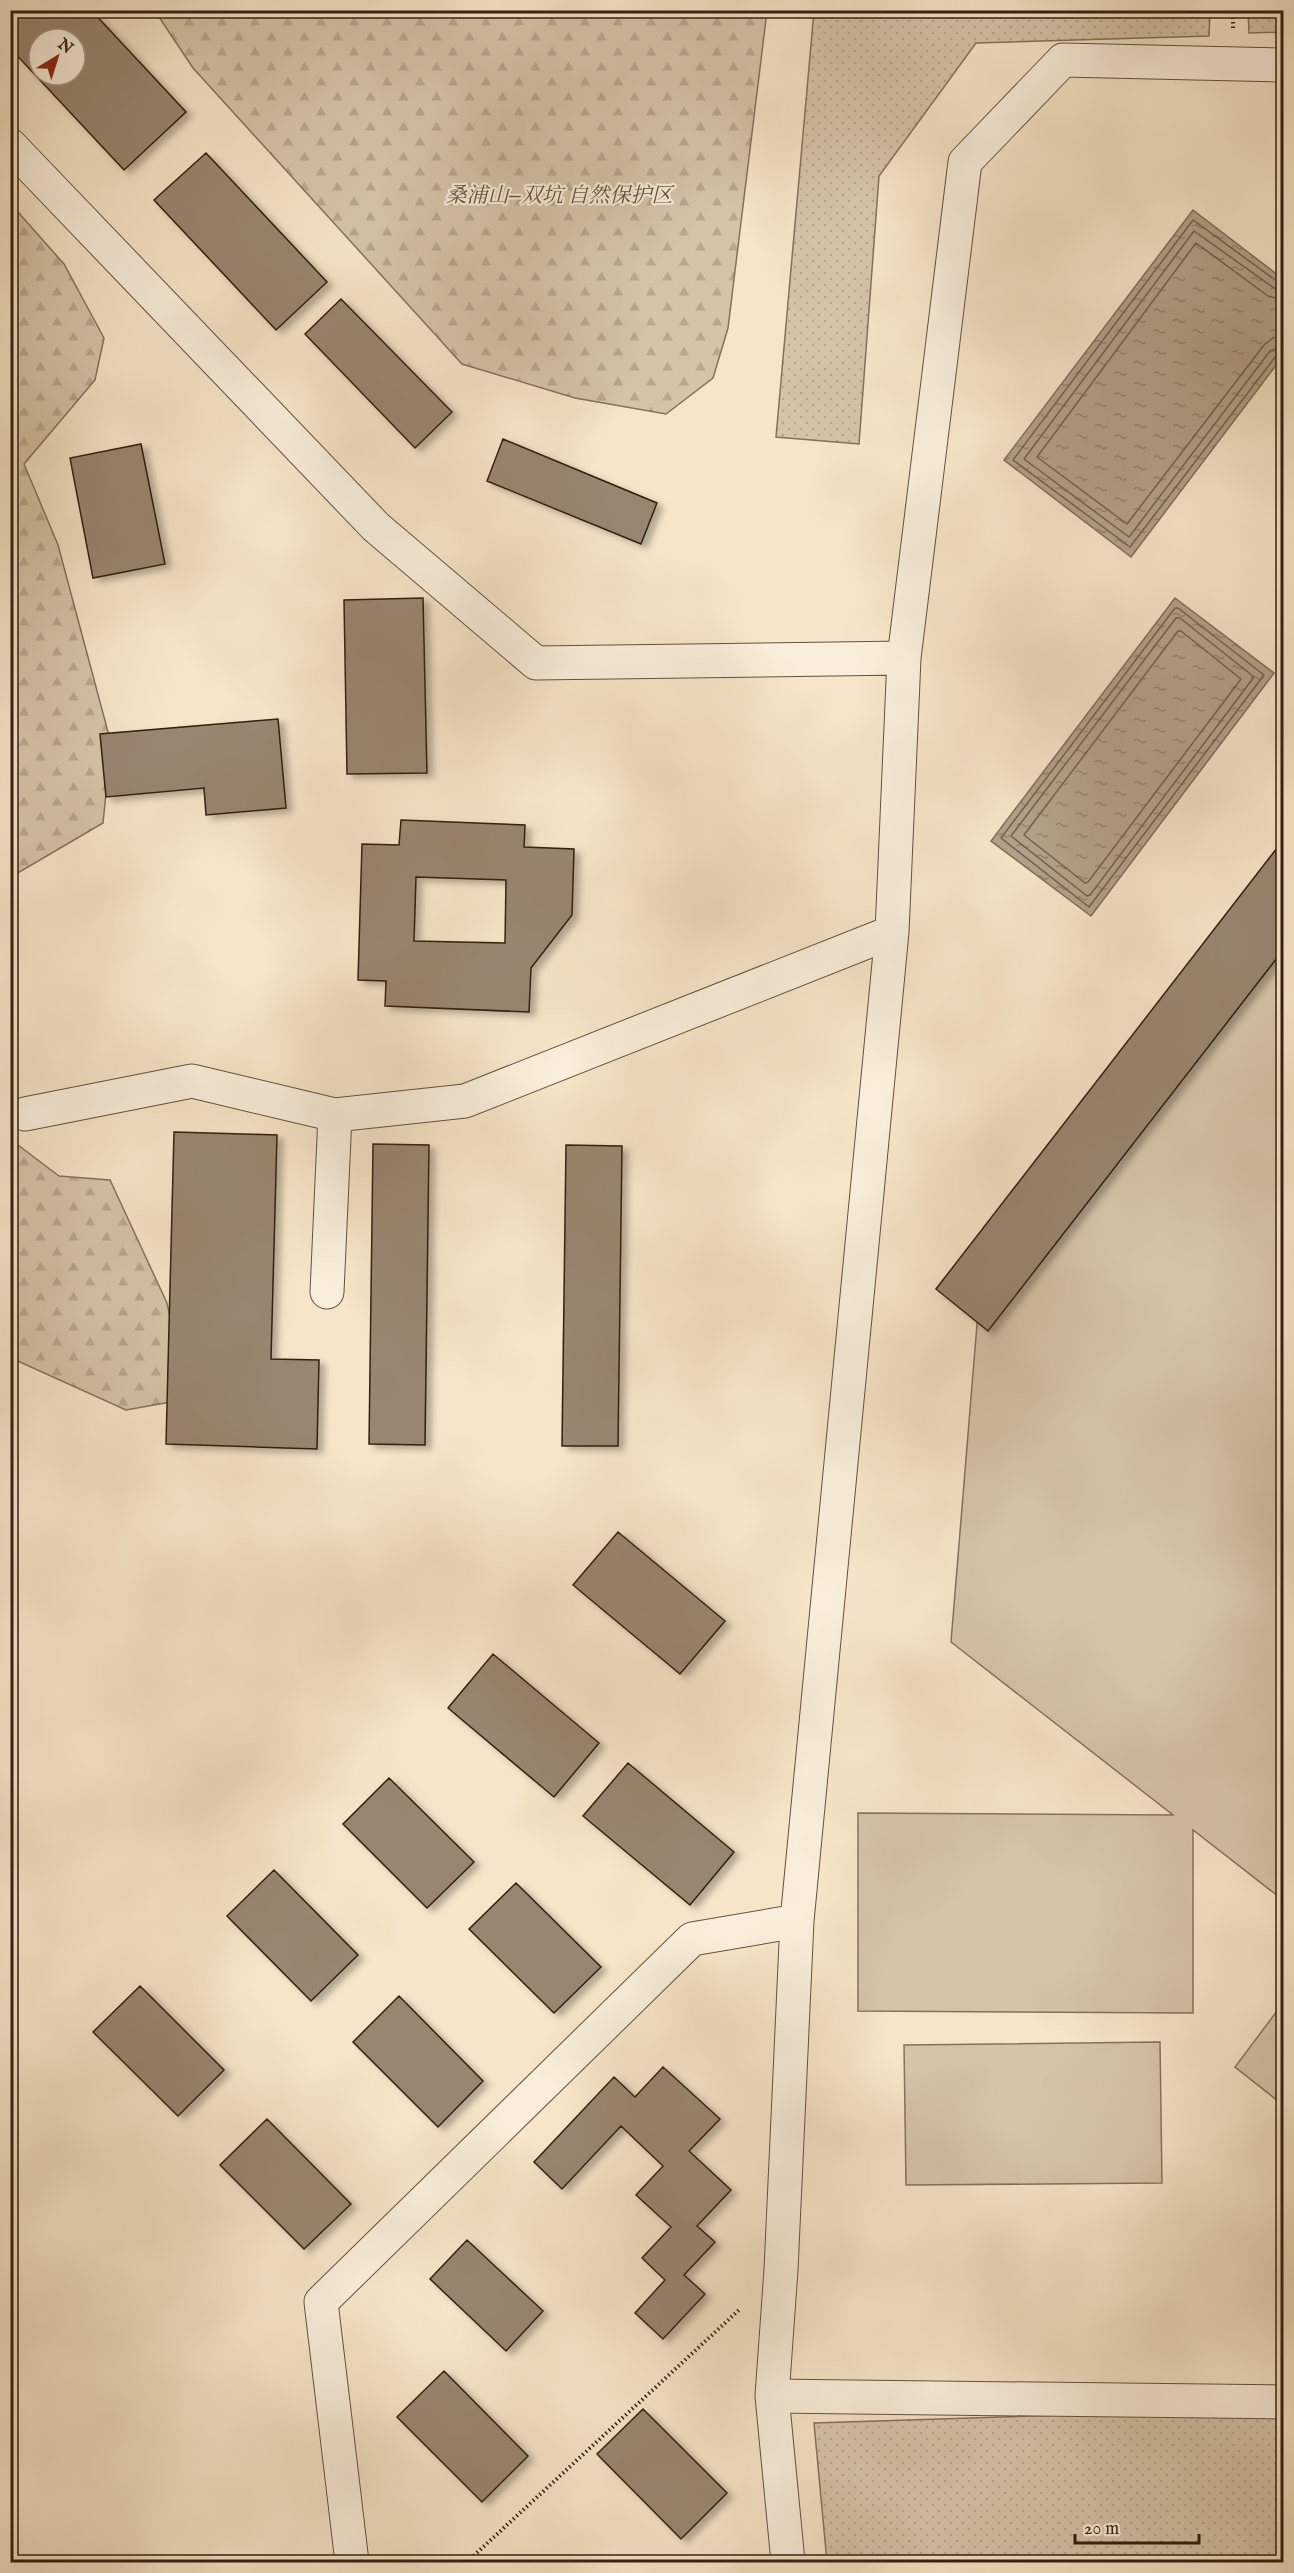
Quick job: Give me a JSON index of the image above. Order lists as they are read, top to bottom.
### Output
{
  "parks": ["桑浦山—双坑 自然保护区"],
  "scale_bar": "20 m",
  "north": "top right"
}
